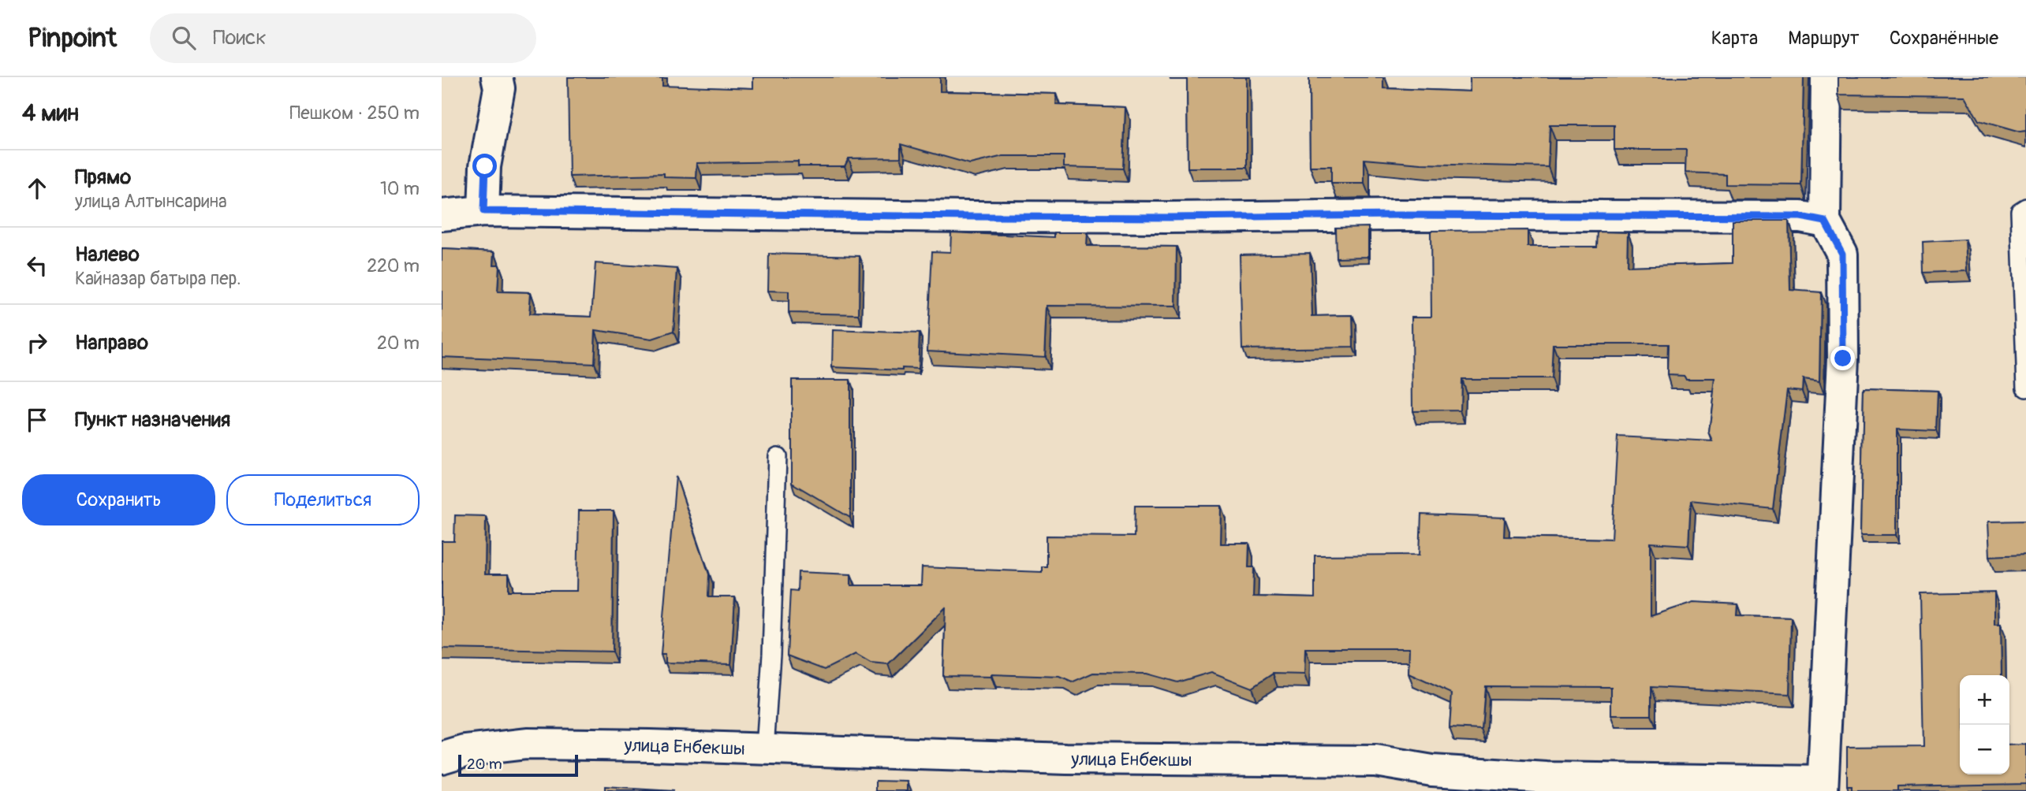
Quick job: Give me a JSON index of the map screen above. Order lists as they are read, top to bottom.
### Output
{
  "streets": {
    "street": ["улица Енбекшы"]
  },
  "scale_bar": "20 m",
  "page": {
    "header": "Pinpoint",
    "search": "Поиск",
    "nav": ["Карта", "Маршрут", "Сохранённые"],
    "heading": ["4 мин", "Пешком · 250 m"],
    "list": [
      ["Прямо", "улица Алтынсарина", "10 m"],
      ["Налево", "Кайназар батыра пер.", "220 m"],
      ["Направо", "20 m"],
      "Пункт назначения"
    ],
    "buttons": ["Сохранить", "Поделиться"],
    "map_buttons": ["+", "−"],
    "scale": "20 m"
  }
}
